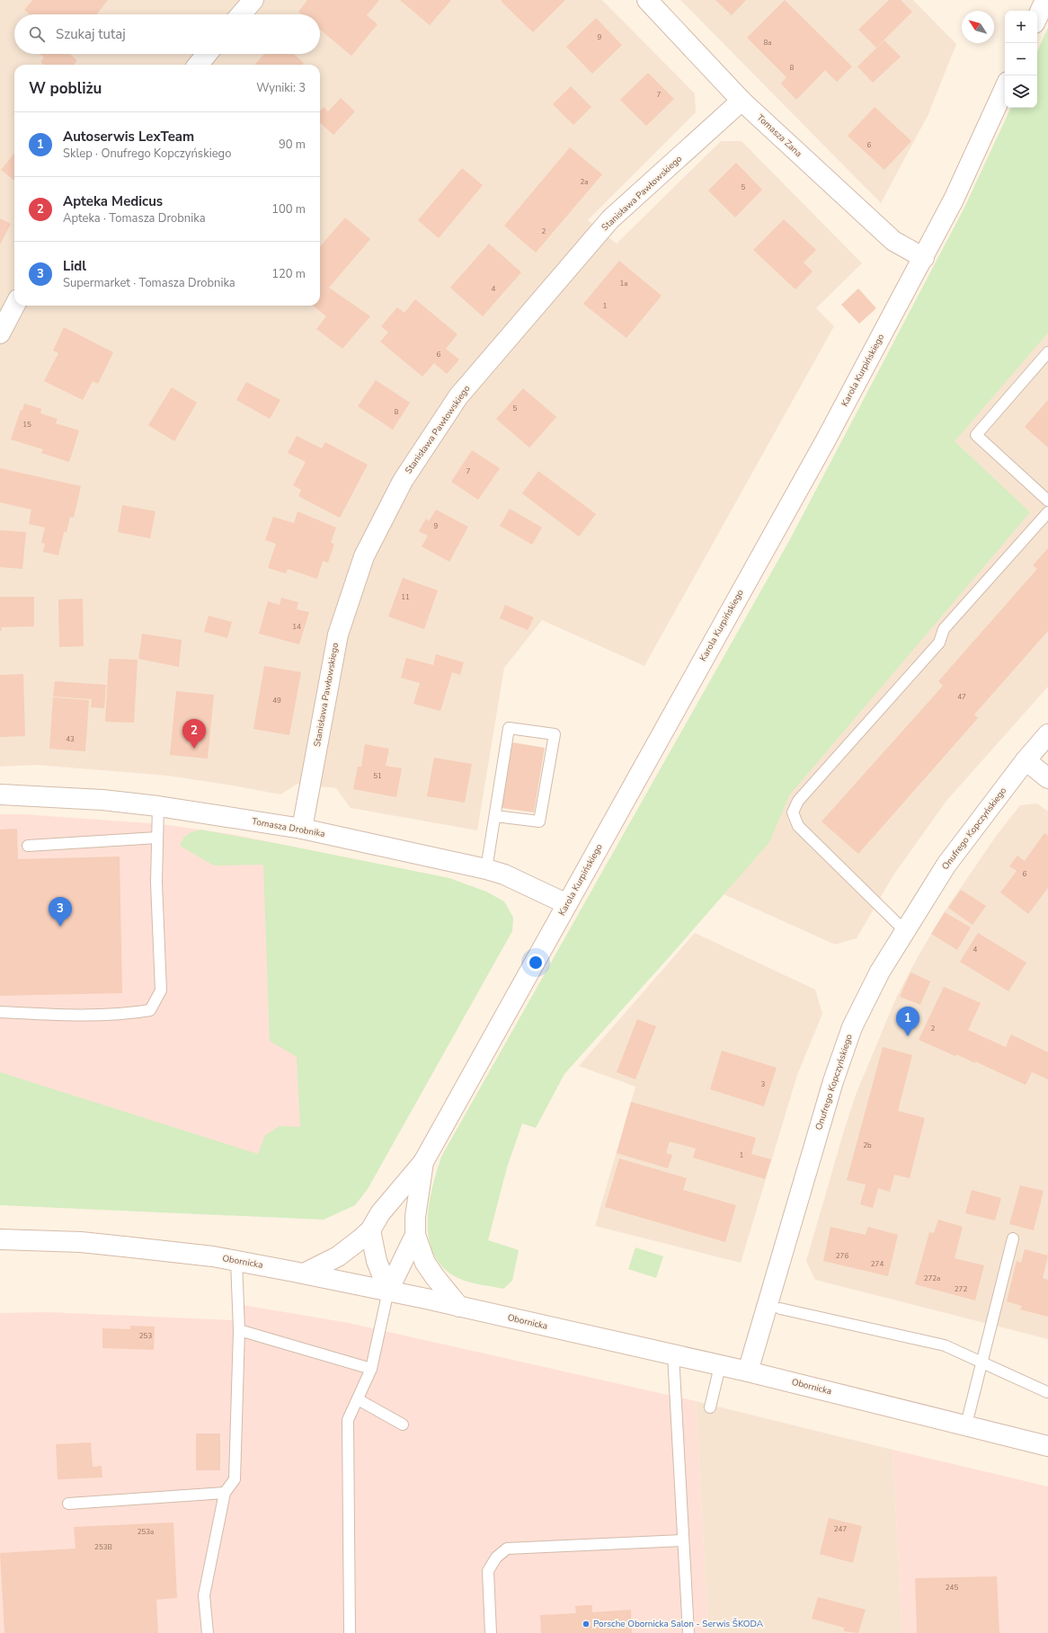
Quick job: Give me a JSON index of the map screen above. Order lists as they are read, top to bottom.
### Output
{
  "streets": {
    "street": [
      "Tomasza Zana",
      "Stanisława Pawłowskiego",
      "Karola Kurpińskiego",
      "Tomasza Drobnika",
      "Onufrego Kopczyńskiego",
      "Obornicka"
    ]
  },
  "crossings": [
    ["Tomasza Zana", "Stanisława Pawłowskiego"],
    ["Tomasza Zana", "Karola Kurpińskiego"],
    ["Stanisława Pawłowskiego", "Tomasza Drobnika"],
    ["Karola Kurpińskiego", "Tomasza Drobnika"],
    ["Karola Kurpińskiego", "Obornicka"],
    ["Onufrego Kopczyńskiego", "Obornicka"]
  ],
  "places": ["Porsche Obornicka Salon - Serwis ŠKODA"],
  "house_numbers": [
    "9",
    "8a",
    "8",
    "7",
    "6",
    "2a",
    "5",
    "2",
    "1a",
    "4",
    "1",
    "6",
    "5",
    "8",
    "15",
    "7",
    "9",
    "11",
    "14",
    "47",
    "49",
    "43",
    "51",
    "6",
    "4",
    "2",
    "3",
    "2b",
    "1",
    "276",
    "274",
    "272a",
    "272",
    "253",
    "247",
    "253a",
    "253B",
    "245"
  ],
  "north": "top left",
  "page": {
    "map_buttons": ["+", "−"],
    "search": "Szukaj tutaj",
    "heading": ["W pobliżu", "Wyniki: 3"],
    "list": [
      {
        "mark": "1",
        "name": "Autoserwis LexTeam",
        "note": "Sklep · Onufrego Kopczyńskiego",
        "value": "90 m"
      },
      {
        "mark": "2",
        "name": "Apteka Medicus",
        "note": "Apteka · Tomasza Drobnika",
        "value": "100 m"
      },
      {
        "mark": "3",
        "name": "Lidl",
        "note": "Supermarket · Tomasza Drobnika",
        "value": "120 m"
      }
    ],
    "pins": ["2", "3", "1"]
  }
}
